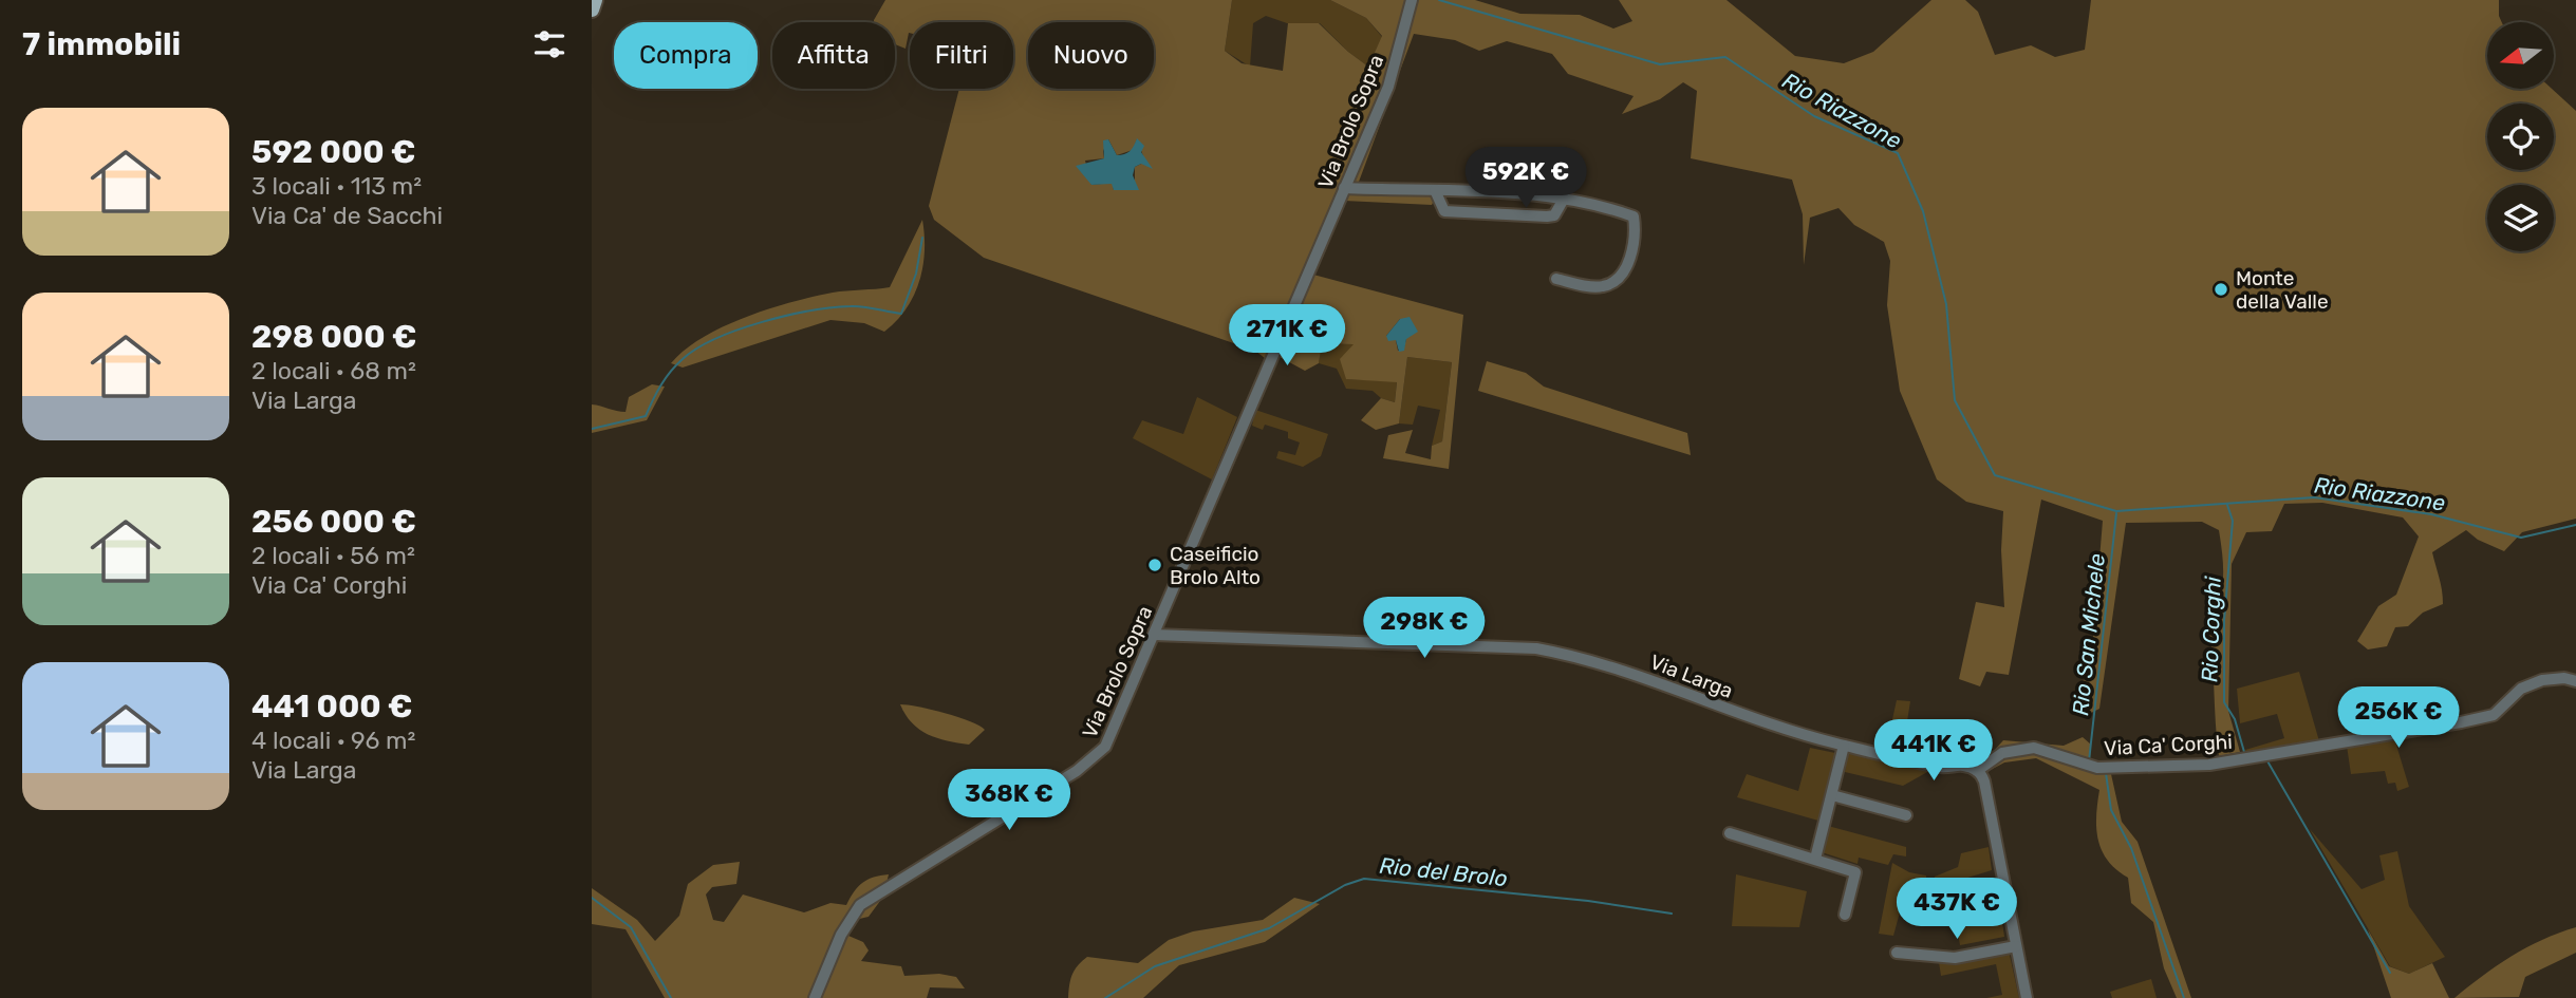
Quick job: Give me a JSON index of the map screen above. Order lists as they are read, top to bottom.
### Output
{
  "streets": {
    "street": ["Via Brolo Sopra", "Via Larga", "Via Ca' Corghi"]
  },
  "crossings": [
    ["Via Brolo Sopra", "Via Larga"],
    ["Via Larga", "Via Ca' Corghi"]
  ],
  "water": [
    "Rio Riazzone",
    "Rio Corghi",
    "Rio San Michele",
    "Rio del Brolo"
  ],
  "places": ["Monte della Valle", "Caseificio Brolo Alto"],
  "north": "left",
  "page": {
    "heading": "7 immobili",
    "chip": [
      "Compra",
      "Affitta",
      "Filtri",
      "Nuovo"
    ],
    "list": [
      {
        "name": "592 000 €",
        "note": "3 locali · 113 m² · Via Ca' de Sacchi"
      },
      {
        "name": "298 000 €",
        "note": "2 locali · 68 m² · Via Larga"
      },
      {
        "name": "256 000 €",
        "note": "2 locali · 56 m² · Via Ca' Corghi"
      },
      {
        "name": "441 000 €",
        "note": "4 locali · 96 m² · Via Larga"
      }
    ],
    "price": [
      "592K €",
      "271K €",
      "298K €",
      "256K €",
      "441K €",
      "368K €",
      "437K €"
    ]
  }
}
